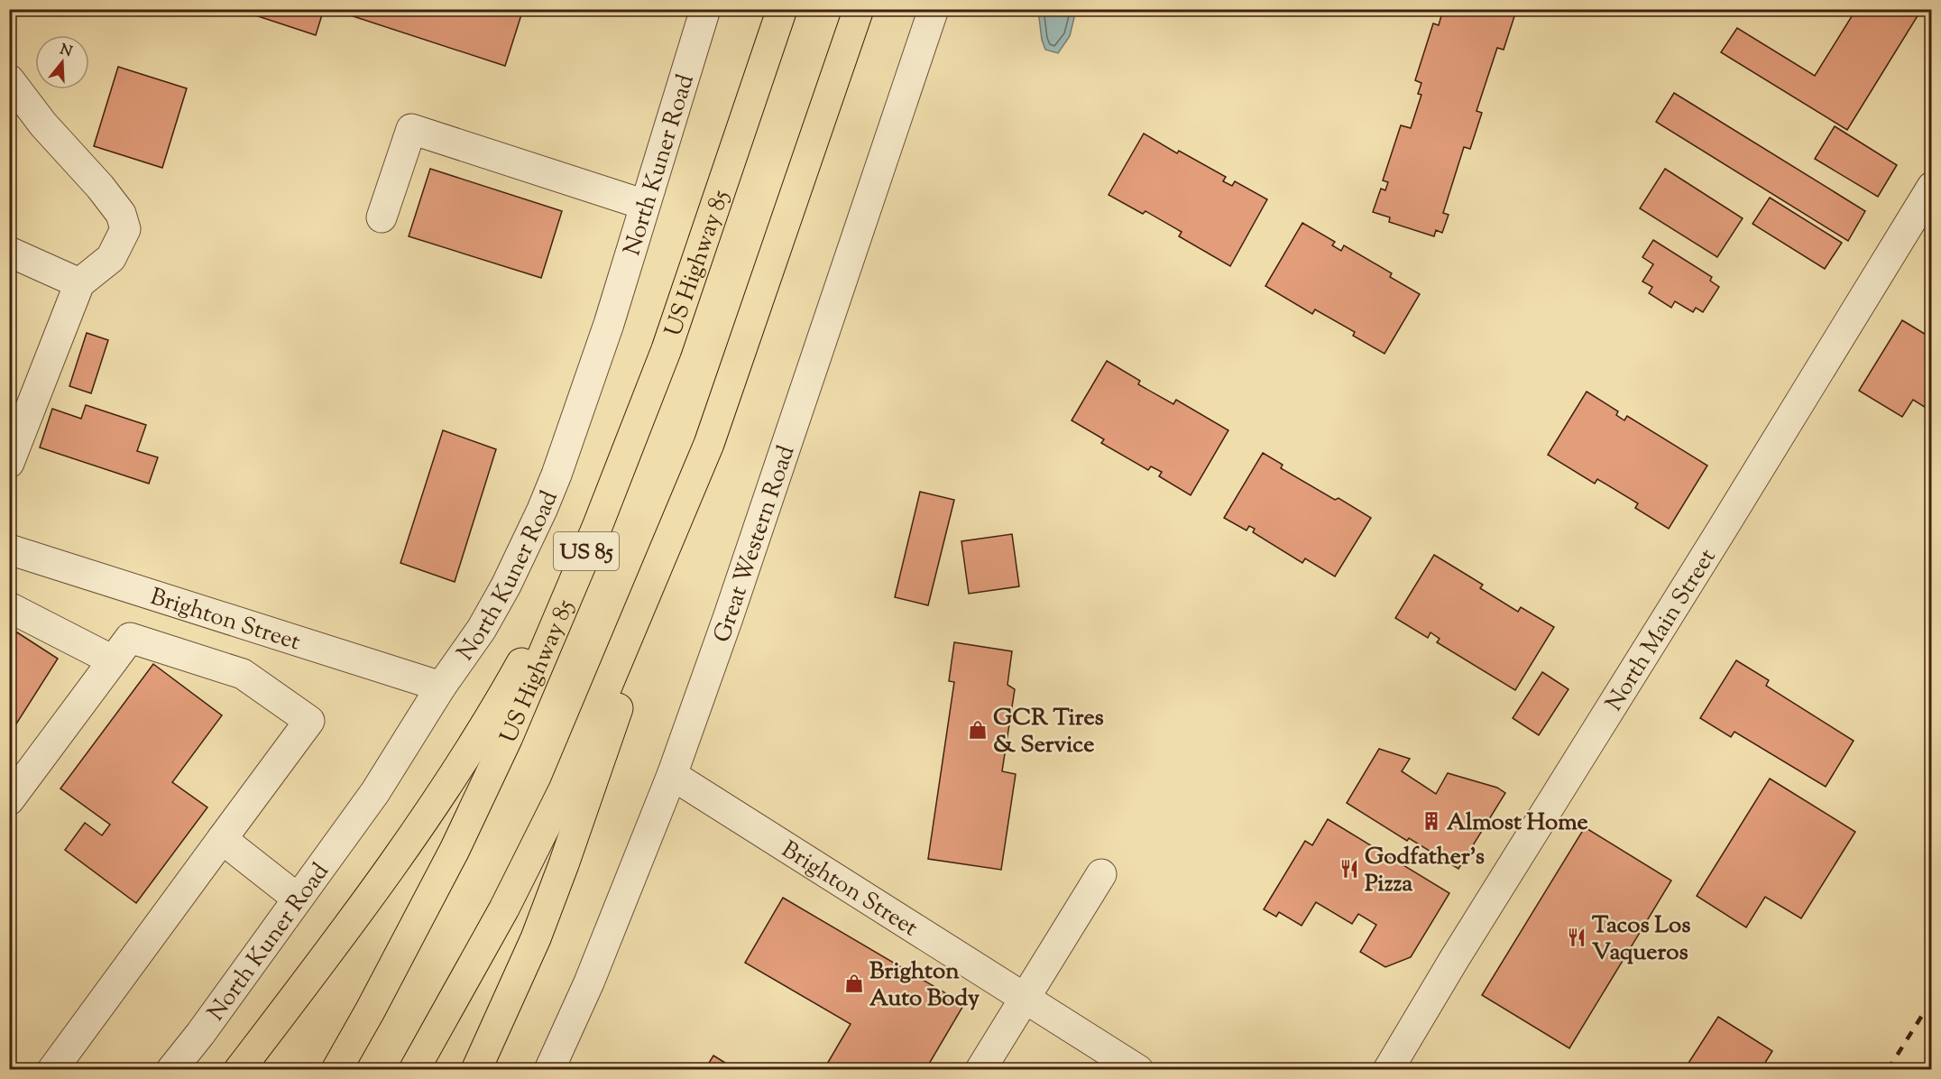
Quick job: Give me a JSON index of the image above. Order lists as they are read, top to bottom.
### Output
{
  "streets": {
    "highway": ["US Highway 85", "US 85"],
    "street": [
      "North Kuner Road",
      "Great Western Road",
      "Brighton Street",
      "North Main Street"
    ]
  },
  "crossings": [
    ["North Kuner Road", "Brighton Street"],
    ["Great Western Road", "Brighton Street"]
  ],
  "places": {
    "shop": ["GCR Tires & Service", "Brighton Auto Body"],
    "building": ["Almost Home"],
    "restaurant": ["Godfather's Pizza", "Tacos Los Vaqueros"]
  },
  "north": "top"
}
